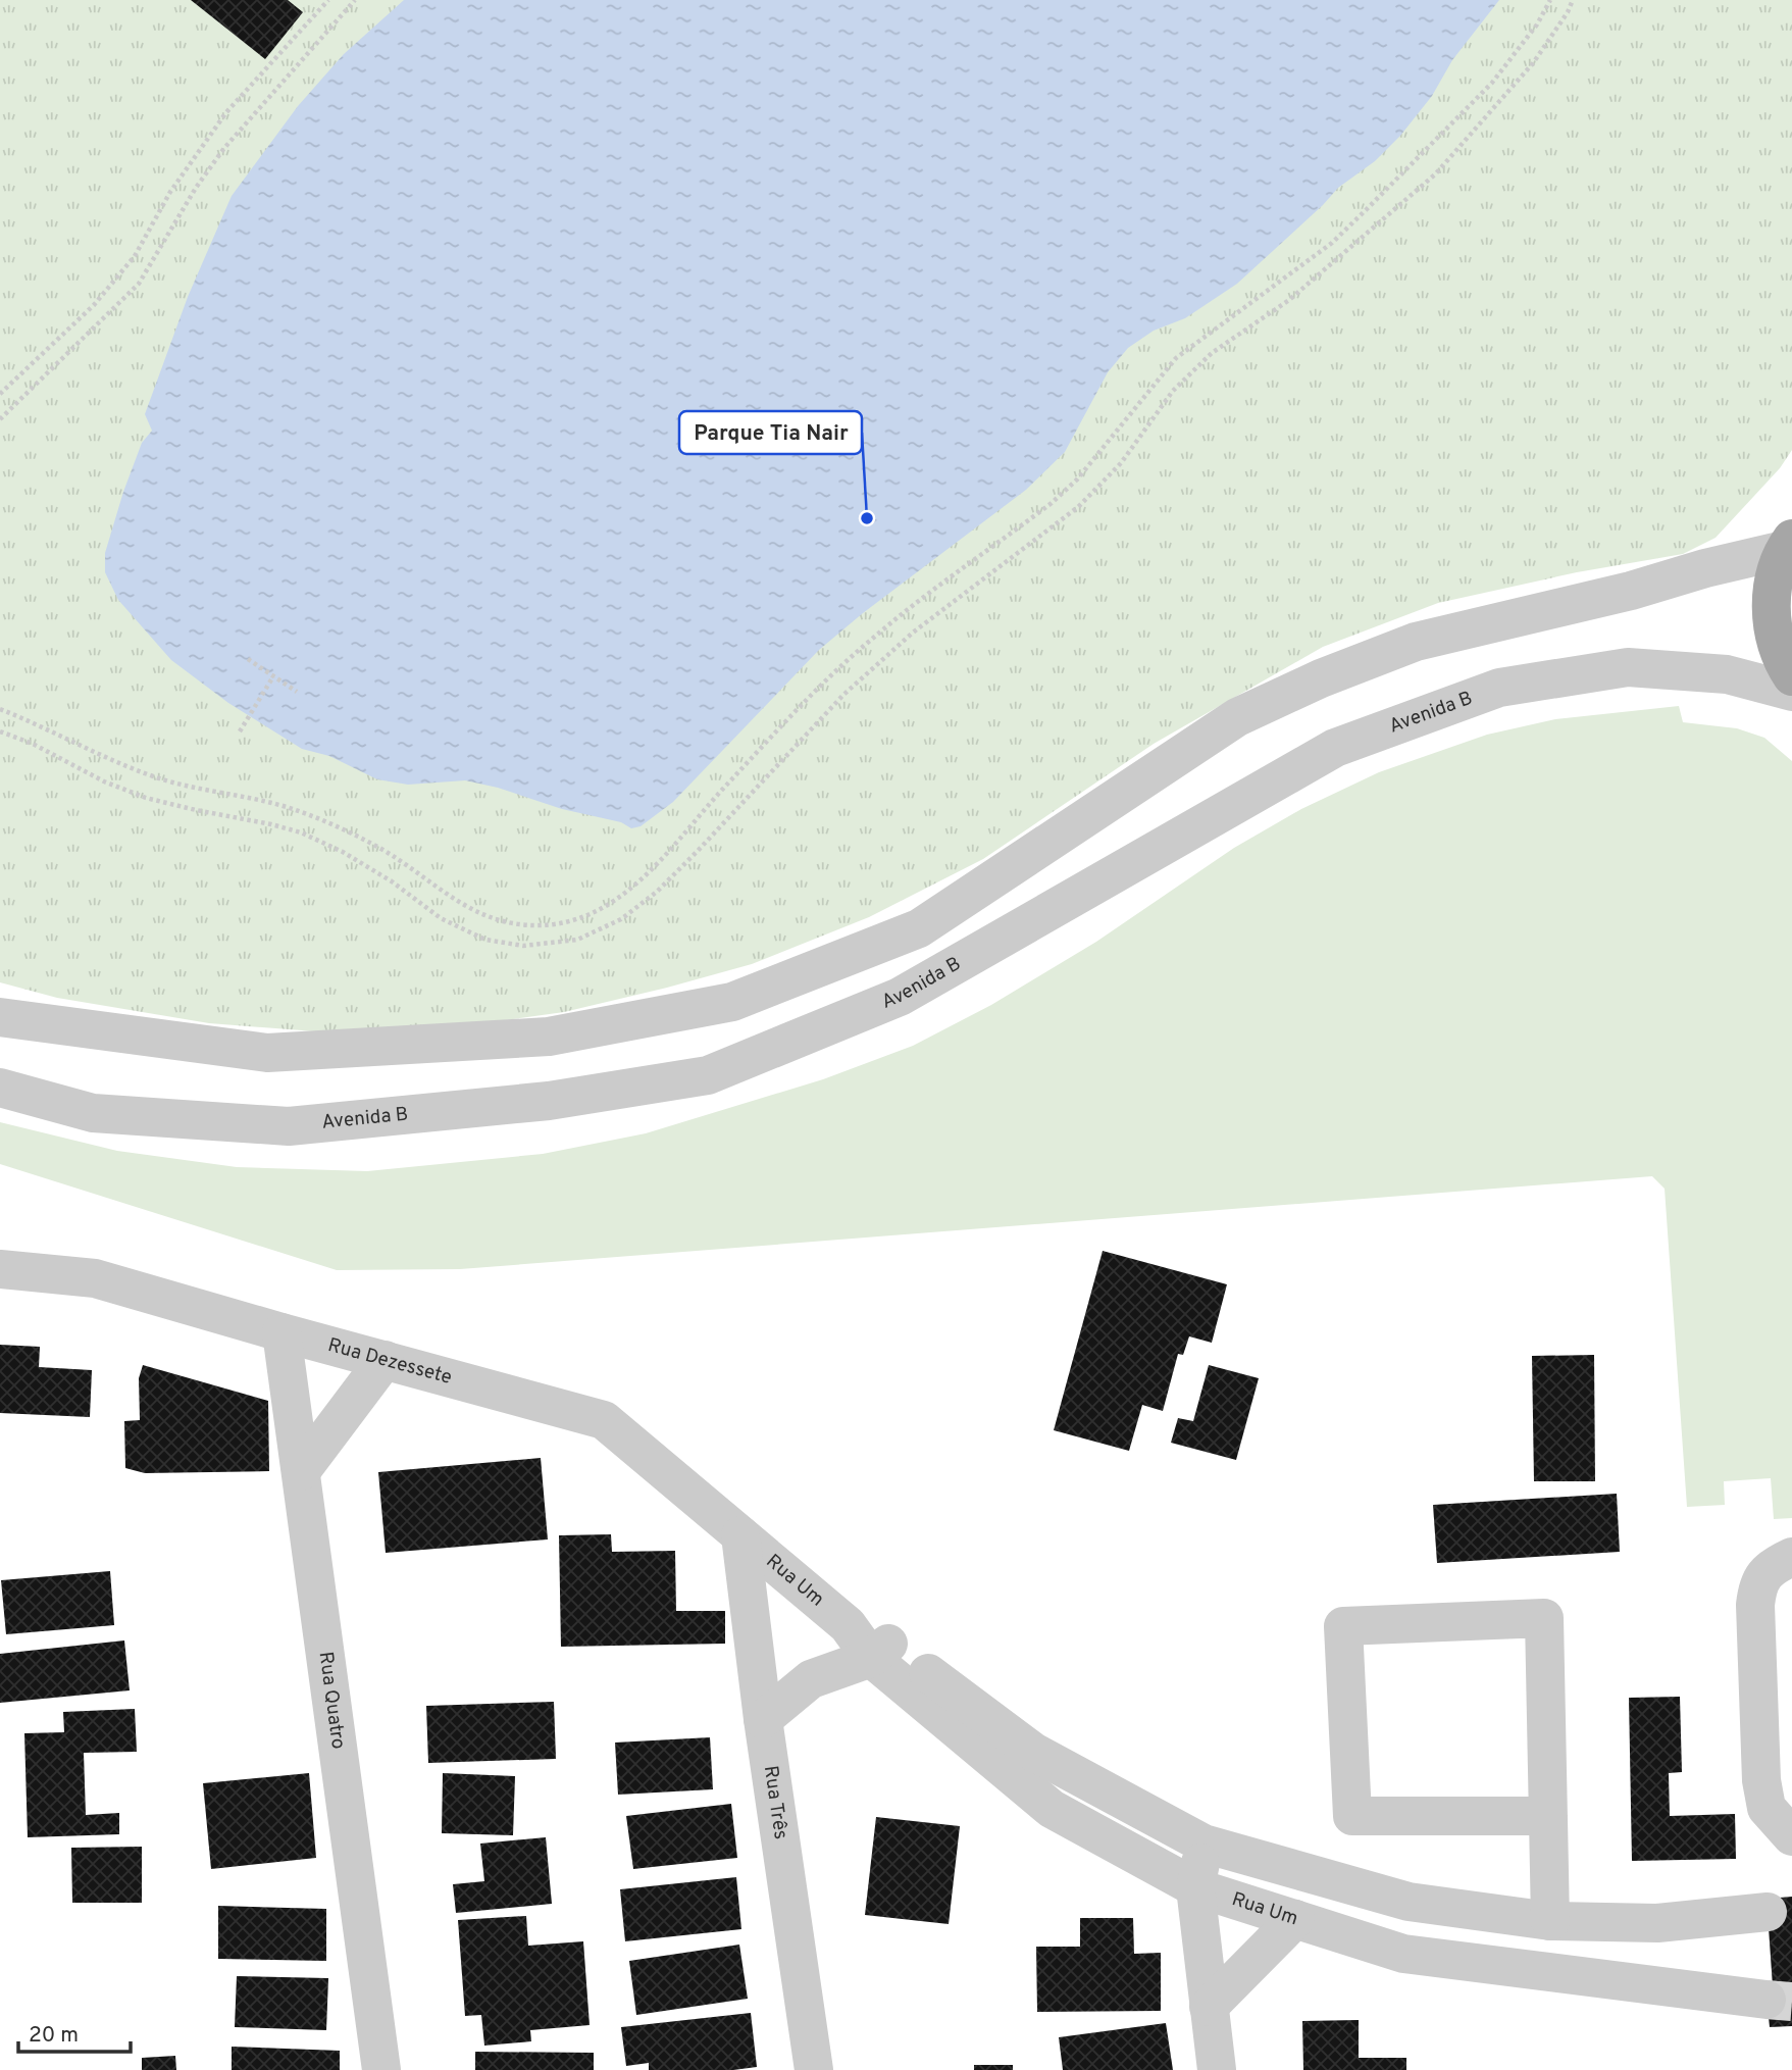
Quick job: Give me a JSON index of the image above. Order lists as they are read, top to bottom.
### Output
{
  "streets": {
    "street": [
      "Avenida B",
      "Rua Dezessete",
      "Rua Um",
      "Rua Quatro",
      "Rua Três"
    ]
  },
  "crossings": [
    ["Rua Dezessete", "Rua Um"],
    ["Rua Dezessete", "Rua Quatro"],
    ["Rua Dezessete", "Rua Três"],
    ["Rua Um", "Rua Três"]
  ],
  "places": ["Parque Tia Nair"],
  "scale_bar": "20 m"
}
